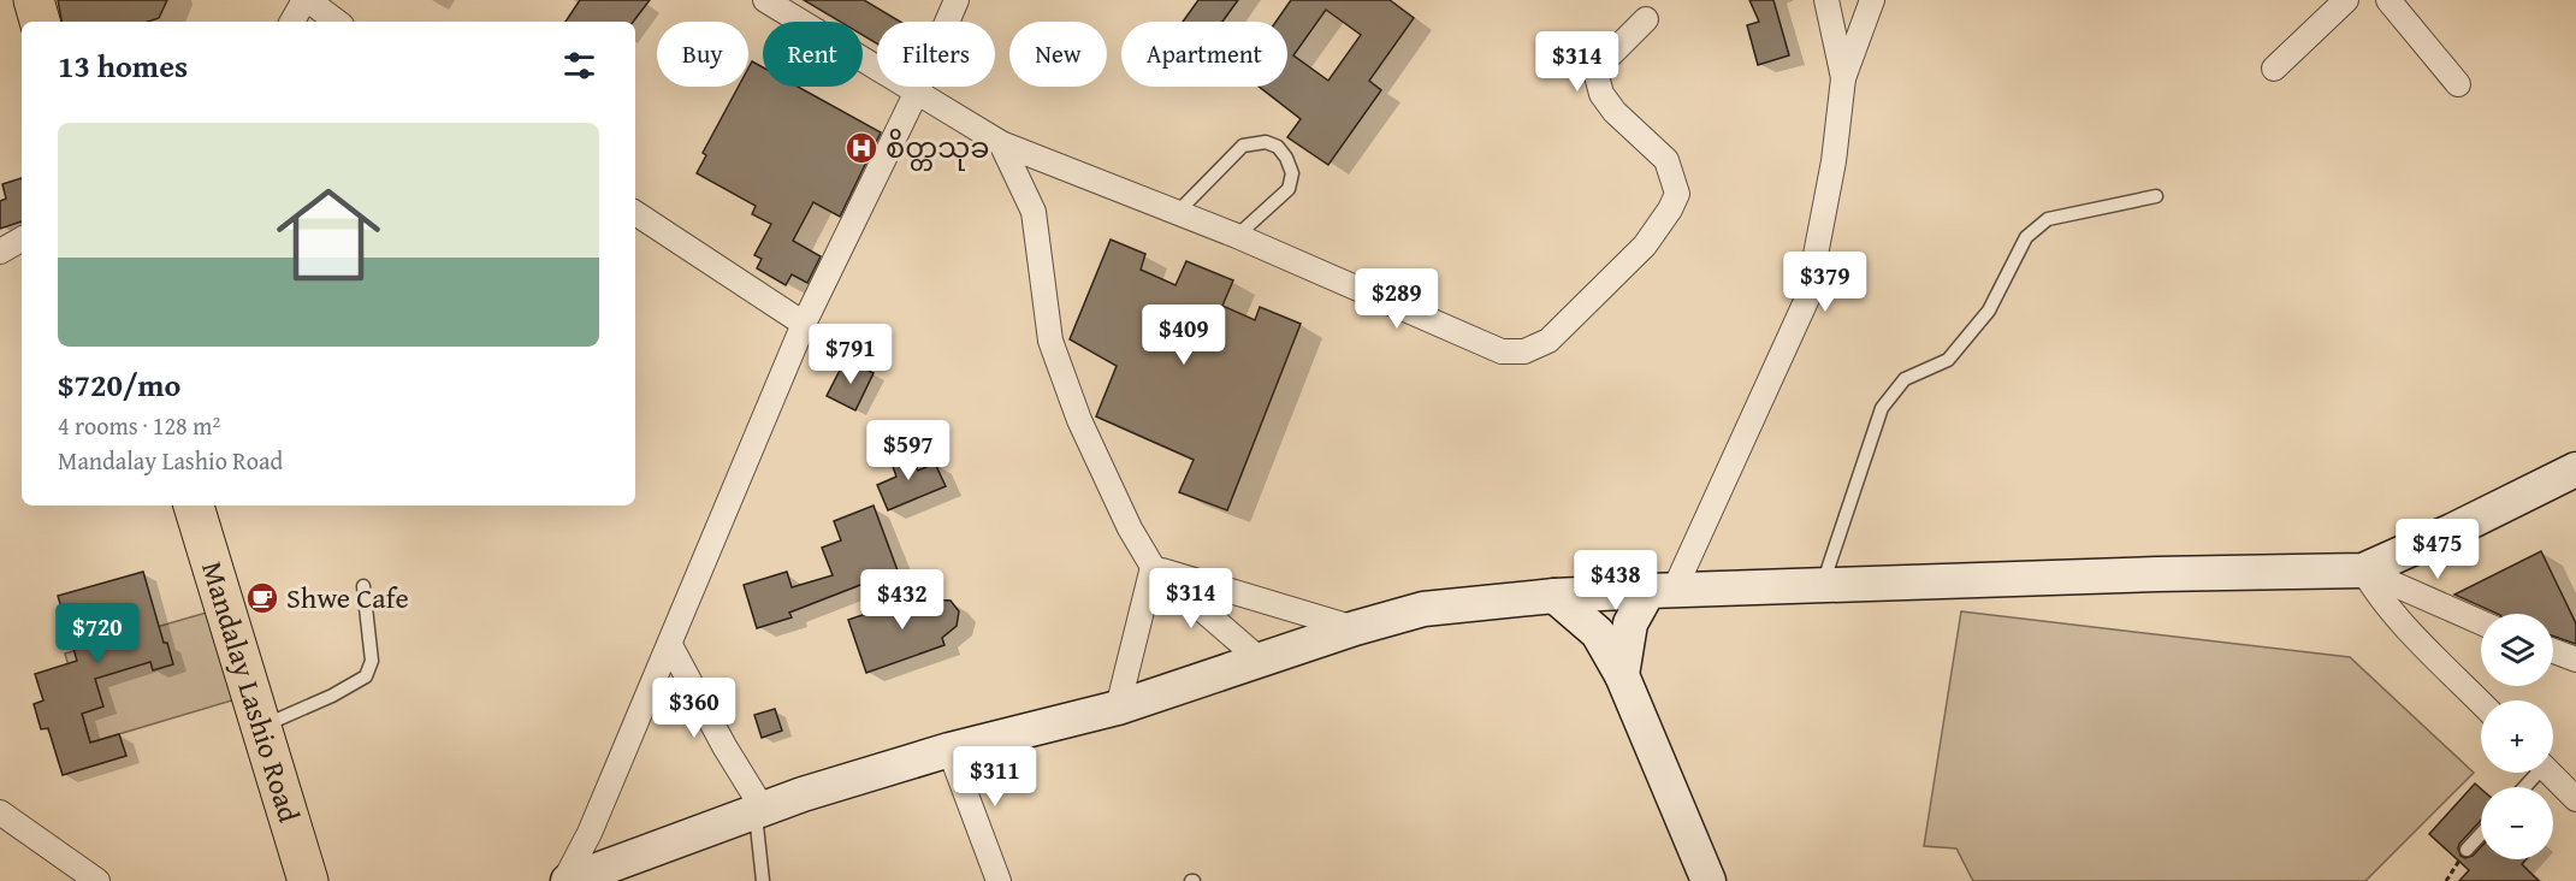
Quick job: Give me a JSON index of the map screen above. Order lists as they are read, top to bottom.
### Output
{
  "streets": {
    "highway": ["Mandalay Lashio Road"]
  },
  "places": {
    "hospital": ["စိတ္တသုခ"],
    "cafe": ["Shwe Cafe"]
  },
  "page": {
    "chip": [
      "Buy",
      "Rent",
      "Filters",
      "New",
      "Apartment"
    ],
    "heading": "13 homes",
    "price": [
      "$314",
      "$379",
      "$289",
      "$409",
      "$791",
      "$597",
      "$475",
      "$438",
      "$314",
      "$432",
      "$720",
      "$360",
      "$311"
    ],
    "list": [
      {
        "name": "$720/mo",
        "note": "4 rooms · 128 m² · Mandalay Lashio Road"
      }
    ],
    "map_buttons": ["+", "−"]
  }
}
